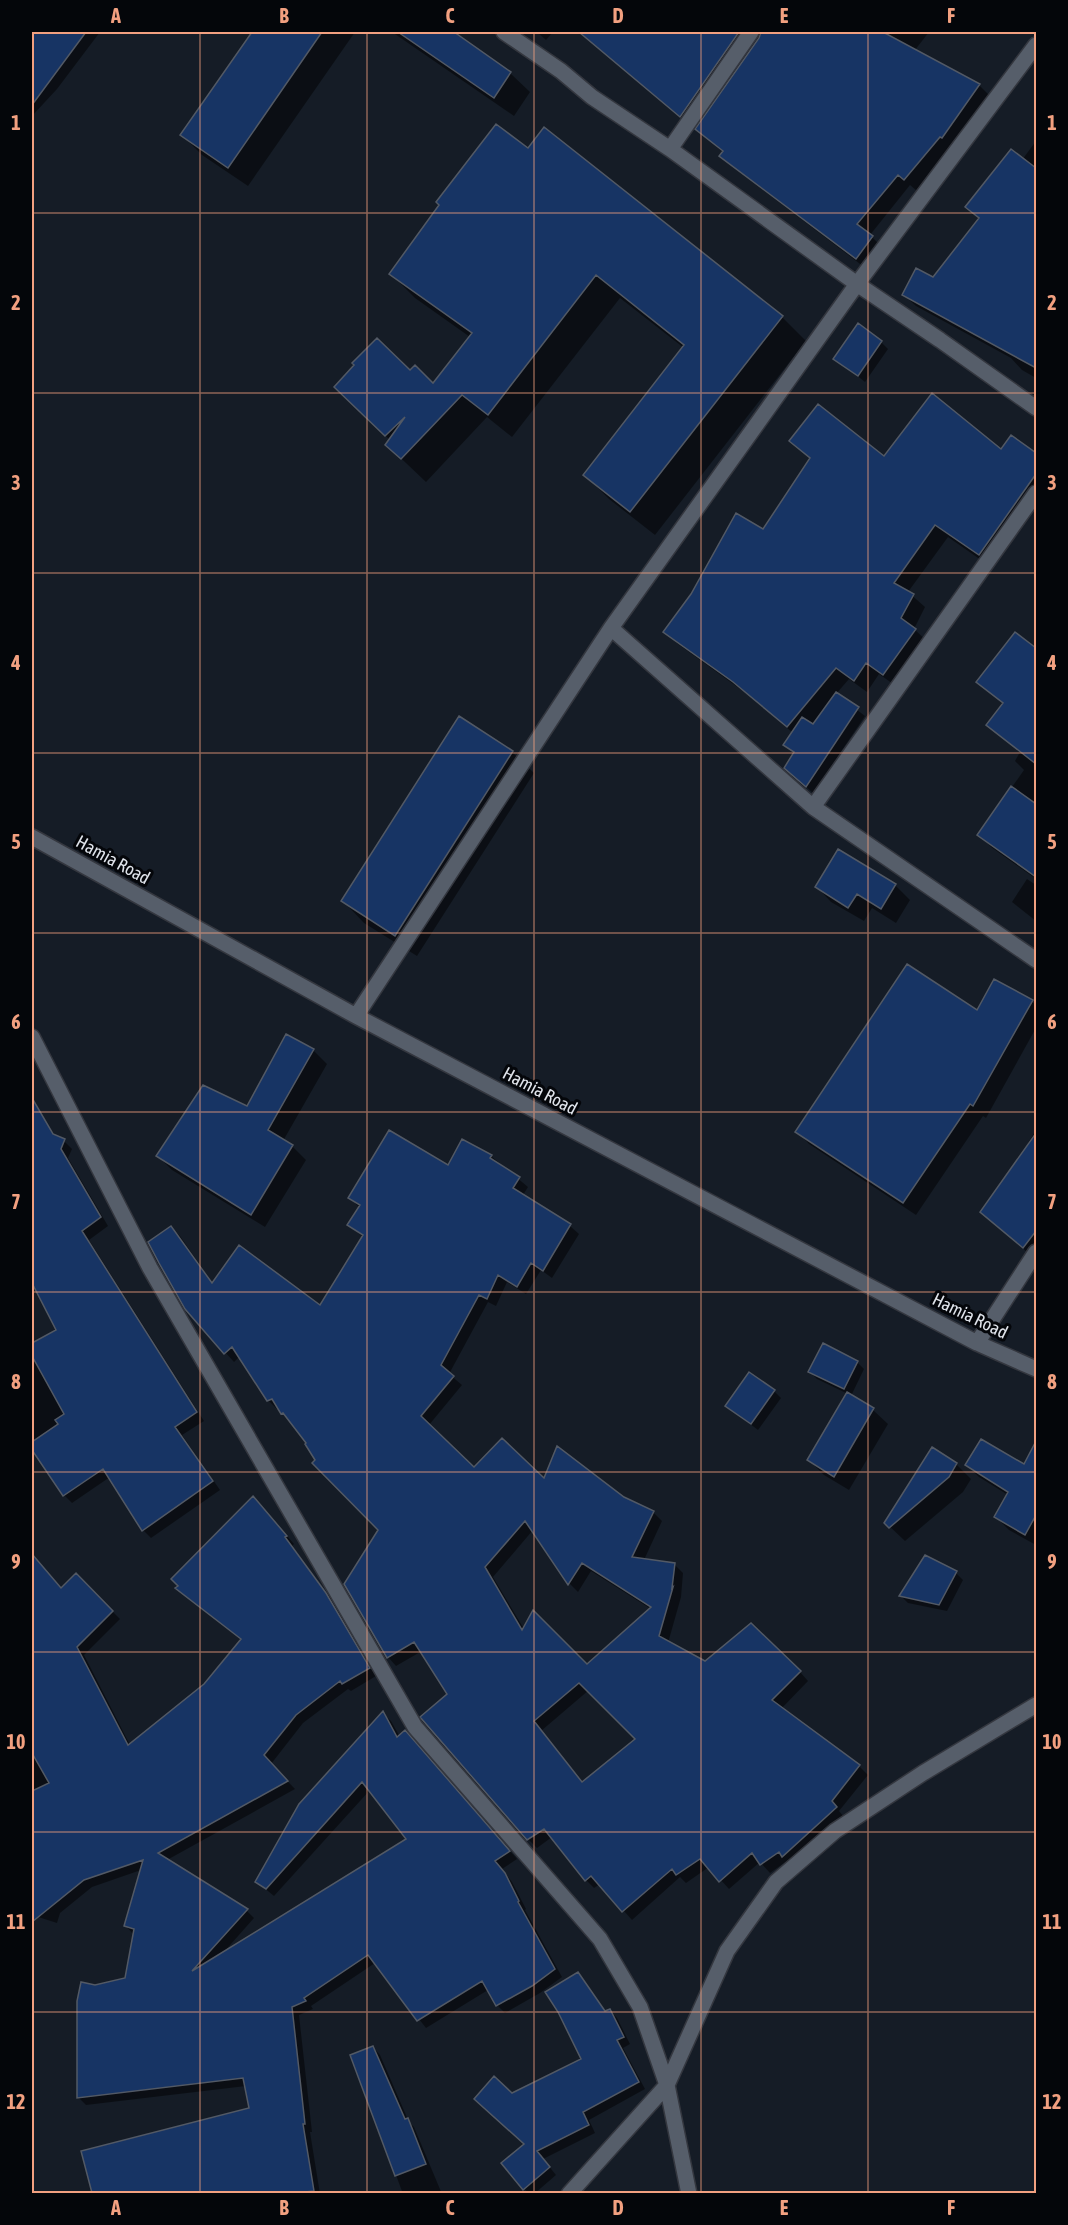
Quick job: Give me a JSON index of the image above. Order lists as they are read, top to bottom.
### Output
{
  "streets": {
    "street": ["Hamia Road"]
  },
  "grid": {
    "columns": [
      "A",
      "B",
      "C",
      "D",
      "E",
      "F"
    ],
    "rows": [
      "1",
      "2",
      "3",
      "4",
      "5",
      "6",
      "7",
      "8",
      "9",
      "10",
      "11",
      "12"
    ]
  }
}
